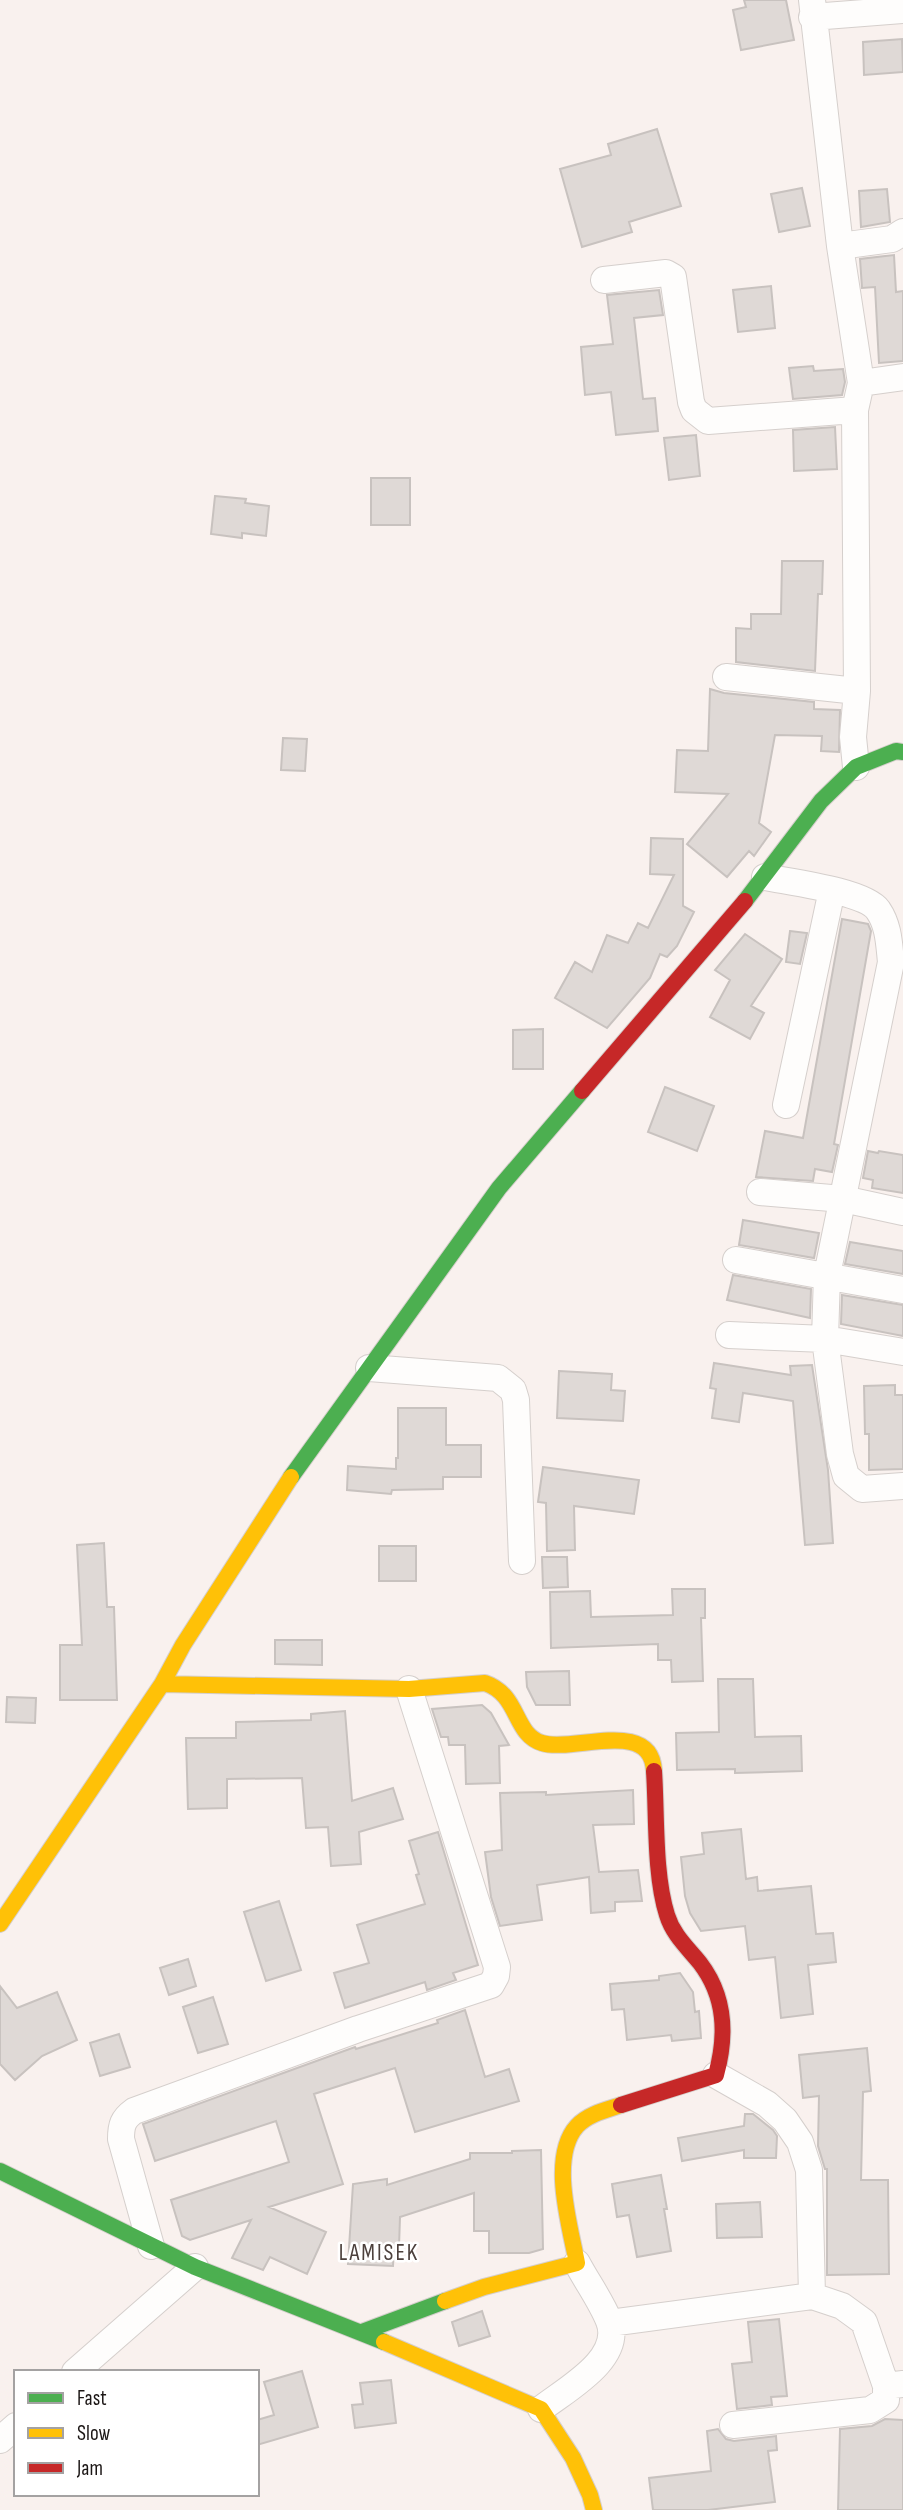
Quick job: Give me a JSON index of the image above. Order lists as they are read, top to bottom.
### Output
{
  "districts": ["LAMISEK"],
  "legend": ["Fast", "Slow", "Jam"]
}
